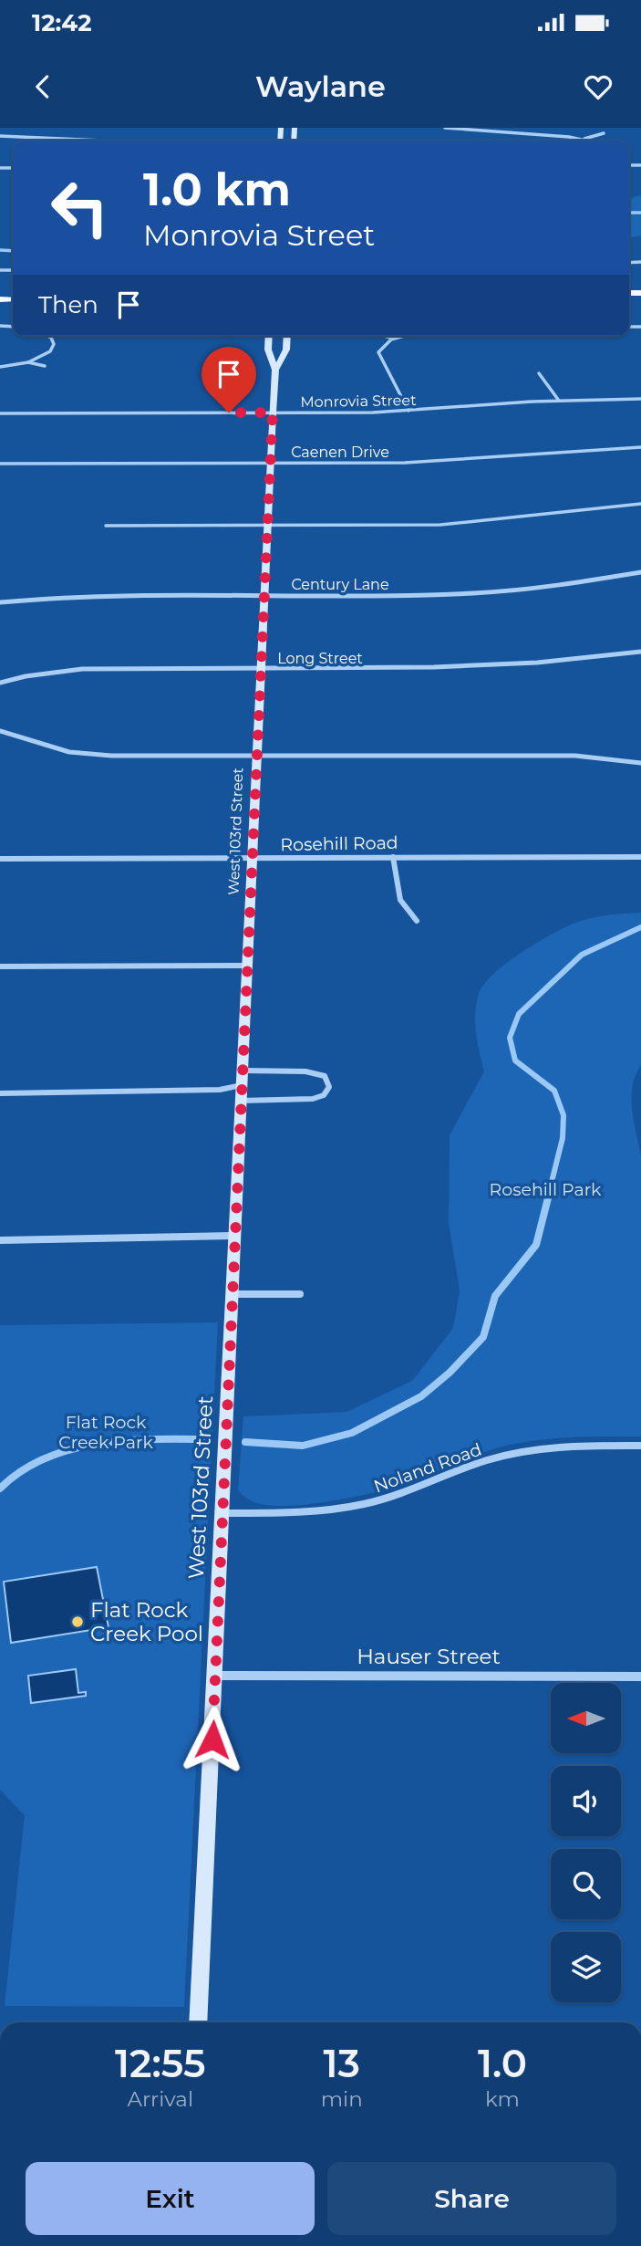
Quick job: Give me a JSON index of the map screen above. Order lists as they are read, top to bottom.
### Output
{
  "streets": {
    "main road": ["West 103rd Street"],
    "street": [
      "Monrovia Street",
      "Caenen Drive",
      "Century Lane",
      "Long Street",
      "Rosehill Road",
      "Noland Road",
      "Hauser Street"
    ]
  },
  "crossings": [
    ["Monrovia Street", "West 103rd Street"],
    ["Caenen Drive", "West 103rd Street"],
    ["Century Lane", "West 103rd Street"],
    ["Long Street", "West 103rd Street"],
    ["West 103rd Street", "Rosehill Road"],
    ["West 103rd Street", "Noland Road"],
    ["West 103rd Street", "Hauser Street"]
  ],
  "parks": ["Rosehill Park", "Flat Rock Creek Park"],
  "places": ["Flat Rock Creek Pool"],
  "north": "left",
  "page": {
    "status": "12:42",
    "header": "Waylane",
    "turn": ["1.0 km", "Monrovia Street"],
    "then": "Then",
    "eta": [
      "12:55",
      "Arrival",
      "13",
      "min",
      "1.0",
      "km"
    ],
    "buttons": ["Exit", "Share"]
  }
}
